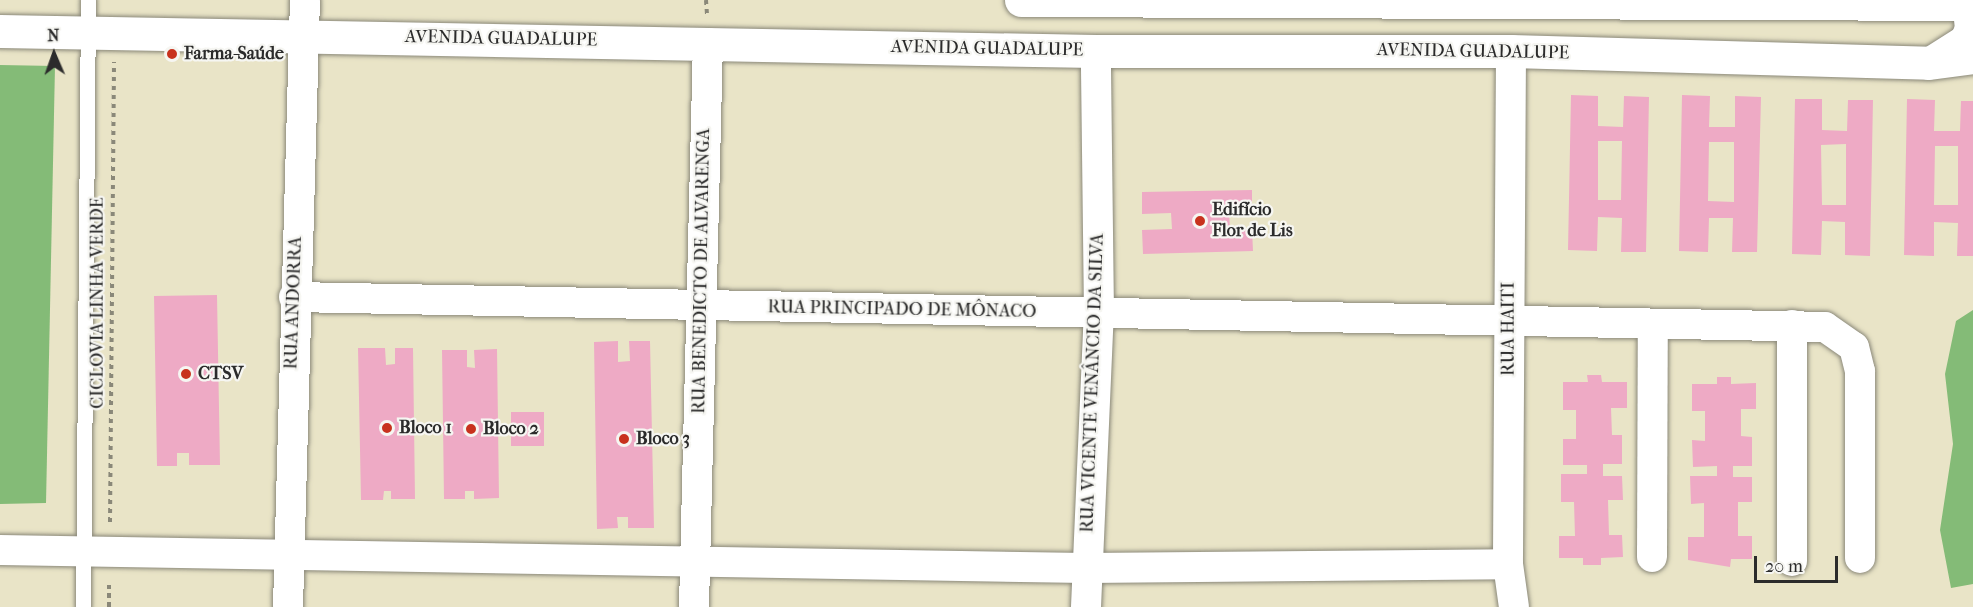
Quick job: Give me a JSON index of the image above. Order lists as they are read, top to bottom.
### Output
{
  "streets": {
    "street": [
      "AVENIDA GUADALUPE",
      "RUA BENEDICTO DE ALVARENGA",
      "RUA ANDORRA",
      "RUA PRINCIPADO DE MÔNACO",
      "RUA HAITI",
      "RUA VICENTE VENÂNCIO DA SILVA"
    ],
    "path": ["CICLOVIA LINHA VERDE"]
  },
  "crossings": [
    ["AVENIDA GUADALUPE", "RUA BENEDICTO DE ALVARENGA"],
    ["AVENIDA GUADALUPE", "CICLOVIA LINHA VERDE"],
    ["AVENIDA GUADALUPE", "RUA ANDORRA"],
    ["AVENIDA GUADALUPE", "RUA HAITI"],
    ["AVENIDA GUADALUPE", "RUA VICENTE VENÂNCIO DA SILVA"],
    ["RUA BENEDICTO DE ALVARENGA", "RUA PRINCIPADO DE MÔNACO"],
    ["RUA ANDORRA", "RUA PRINCIPADO DE MÔNACO"],
    ["RUA PRINCIPADO DE MÔNACO", "RUA HAITI"],
    ["RUA PRINCIPADO DE MÔNACO", "RUA VICENTE VENÂNCIO DA SILVA"]
  ],
  "places": [
    "Farma-Saúde",
    "Edifício Flor de Lis",
    "CTSV",
    "Bloco 1",
    "Bloco 2",
    "Bloco 3"
  ],
  "scale_bar": "20 m",
  "north": "top"
}
